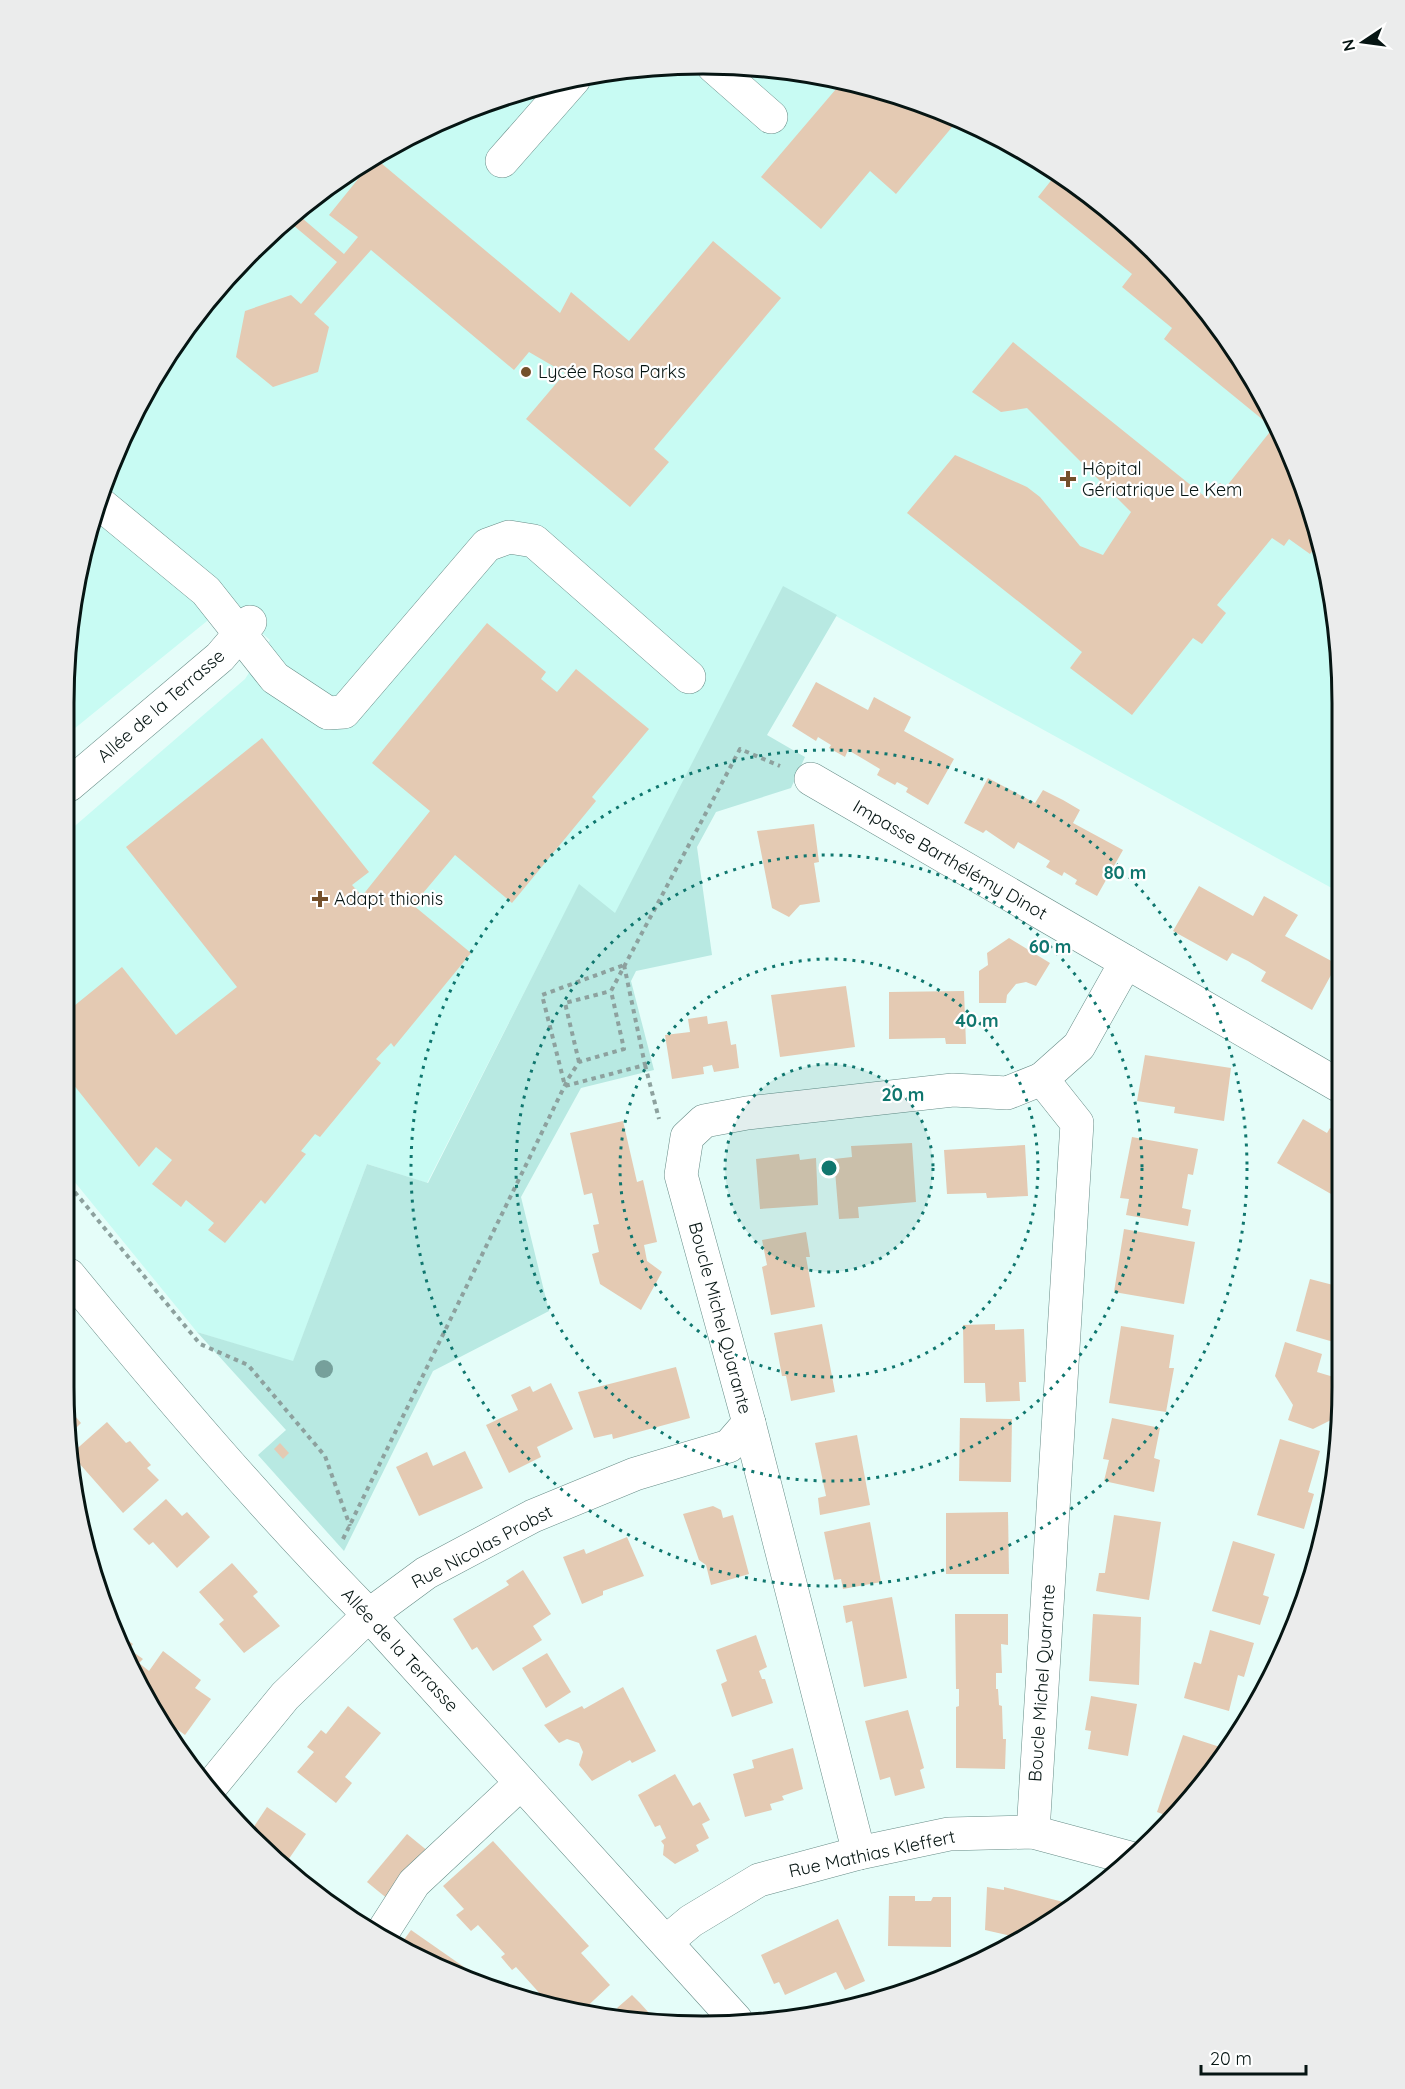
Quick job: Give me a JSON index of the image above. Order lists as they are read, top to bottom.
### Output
{
  "streets": {
    "street": [
      "Allée de la Terrasse",
      "Impasse Barthélémy Dinot",
      "Boucle Michel Quarante",
      "Rue Nicolas Probst",
      "Rue Mathias Kleffert"
    ]
  },
  "crossings": [
    ["Allée de la Terrasse", "Rue Nicolas Probst"],
    ["Allée de la Terrasse", "Rue Mathias Kleffert"],
    ["Impasse Barthélémy Dinot", "Boucle Michel Quarante"],
    ["Boucle Michel Quarante", "Rue Nicolas Probst"],
    ["Boucle Michel Quarante", "Rue Mathias Kleffert"]
  ],
  "places": {
    "other": ["Lycée Rosa Parks"],
    "health": ["Hôpital Gériatrique Le Kem", "Adapt thionis"]
  },
  "scale_bar": "20 m",
  "north": "left",
  "rings": [
    "80 m",
    "60 m",
    "40 m",
    "20 m"
  ]
}
